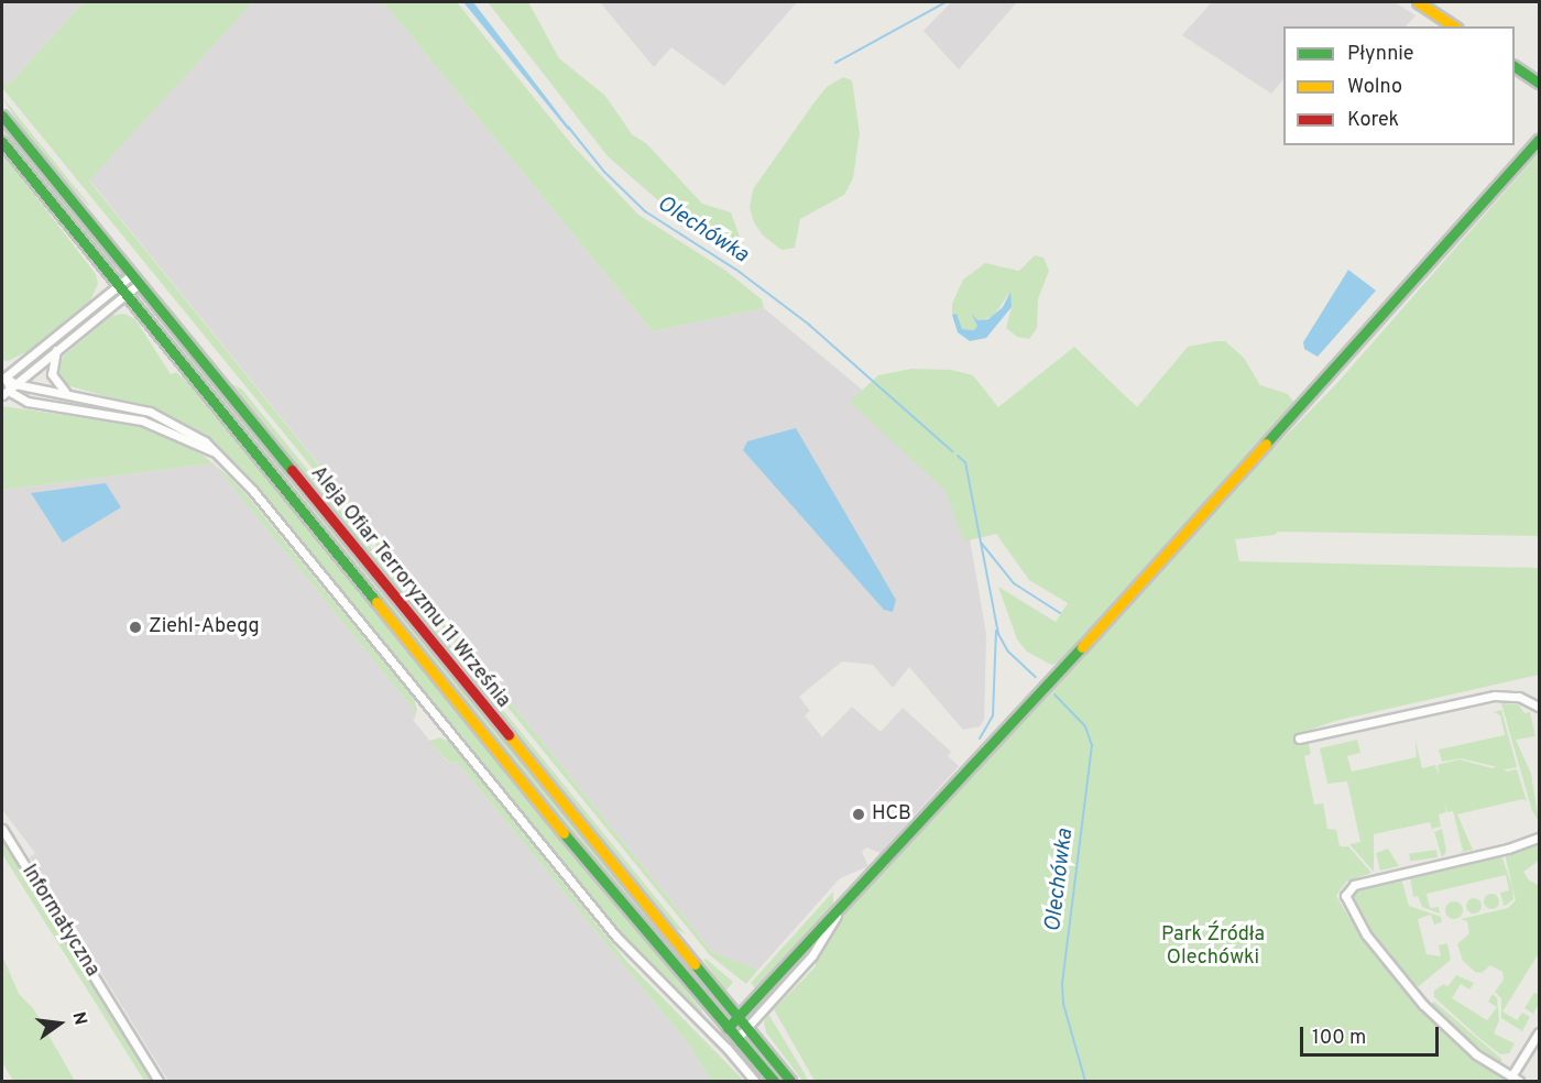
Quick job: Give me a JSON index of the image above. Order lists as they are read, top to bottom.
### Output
{
  "streets": {
    "street": ["Aleja Ofiar Terroryzmu 11 Września", "Informatyczna"]
  },
  "water": ["Olechówka"],
  "parks": ["Park Źródła Olechówki"],
  "places": ["Ziehl-Abegg", "HCB"],
  "legend": ["Płynnie", "Wolno", "Korek"],
  "scale_bar": "100 m",
  "north": "right"
}
